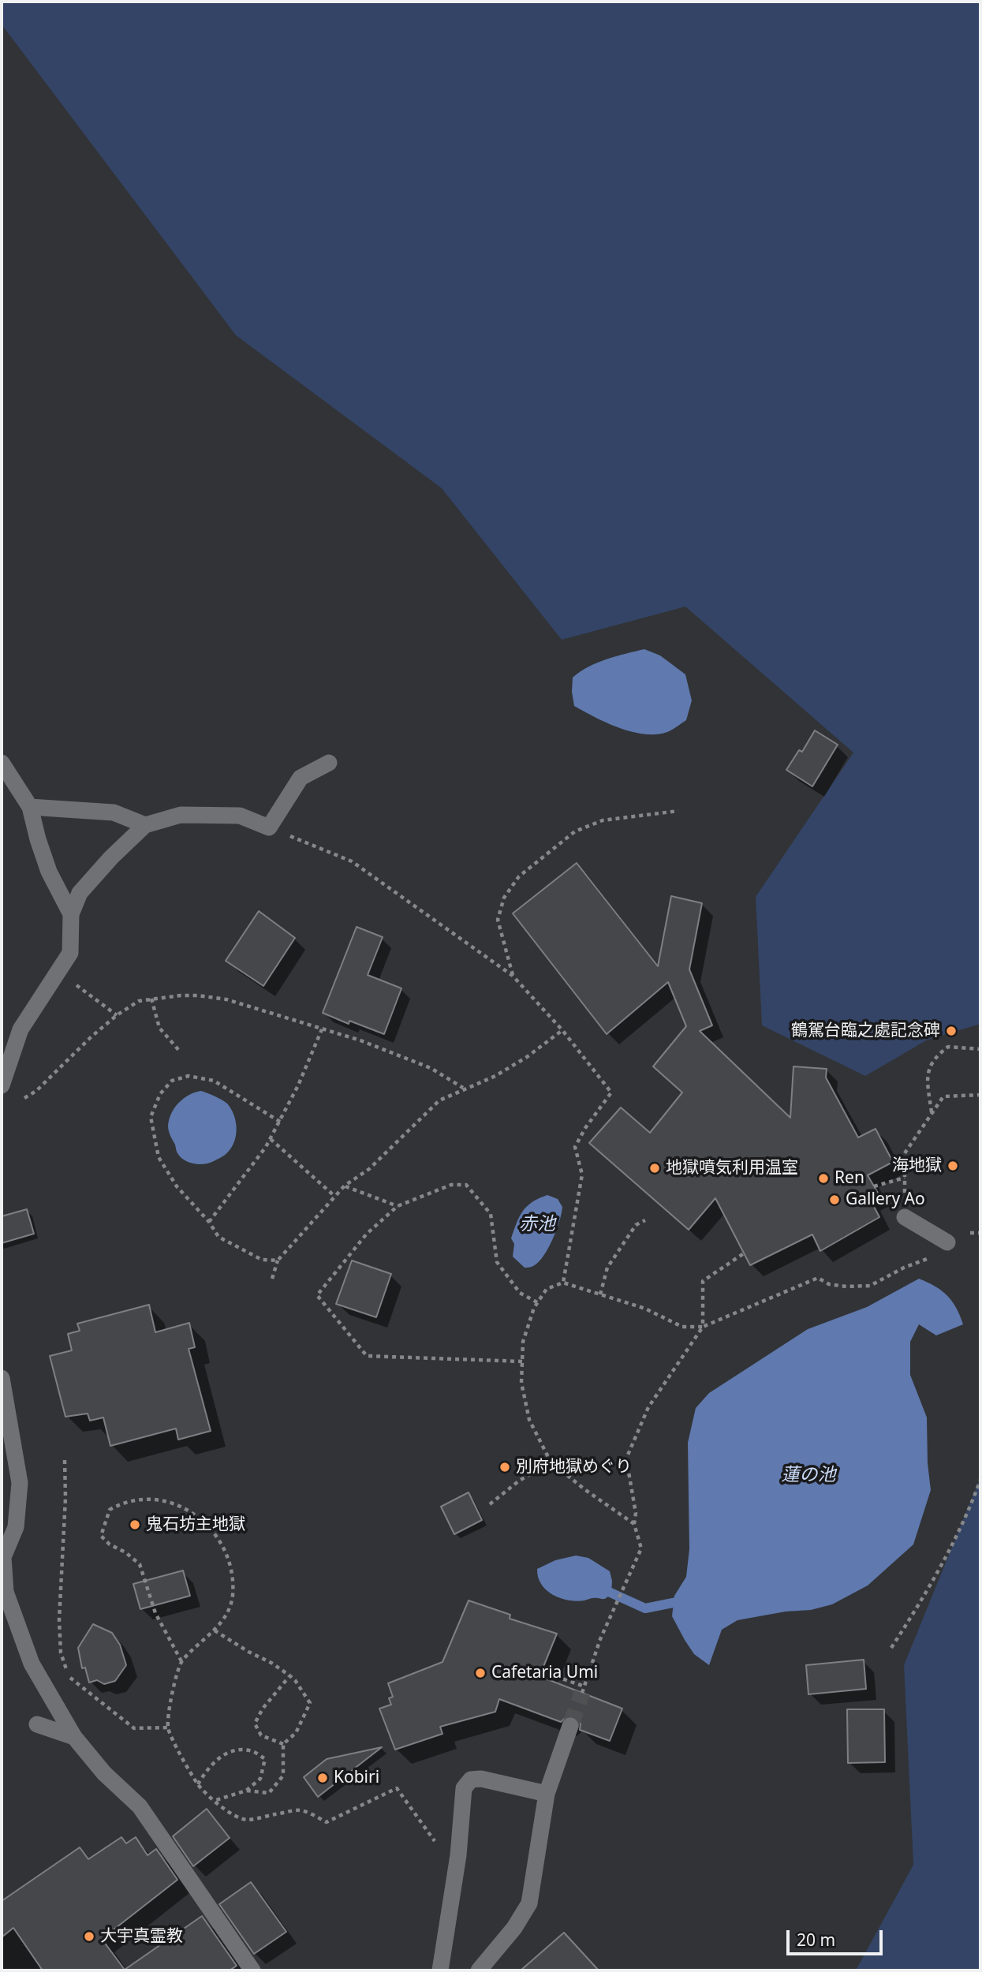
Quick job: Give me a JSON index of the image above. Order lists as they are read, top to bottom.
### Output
{
  "water": ["赤池", "蓮の池"],
  "places": [
    "鶴駕台臨之處記念碑",
    "海地獄",
    "地獄噴気利用温室",
    "Ren",
    "Gallery Ao",
    "別府地獄めぐり",
    "鬼石坊主地獄",
    "Cafetaria Umi",
    "Kobiri",
    "大宇真霊教"
  ],
  "scale_bar": "20 m"
}
